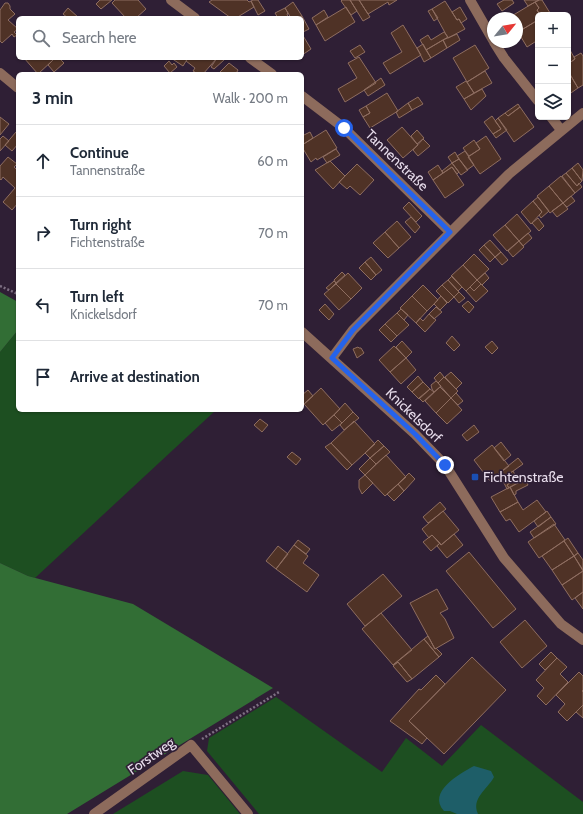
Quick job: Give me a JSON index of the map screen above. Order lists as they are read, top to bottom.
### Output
{
  "streets": {
    "street": ["Tannenstraße", "Knickelsdorf", "Forstweg"]
  },
  "places": {
    "transit": ["Fichtenstraße"]
  },
  "north": "top right",
  "page": {
    "map_buttons": ["+", "−"],
    "search": "Search here",
    "heading": ["3 min", "Walk · 200 m"],
    "list": [
      ["Continue", "Tannenstraße", "60 m"],
      ["Turn right", "Fichtenstraße", "70 m"],
      ["Turn left", "Knickelsdorf", "70 m"],
      "Arrive at destination"
    ]
  }
}
